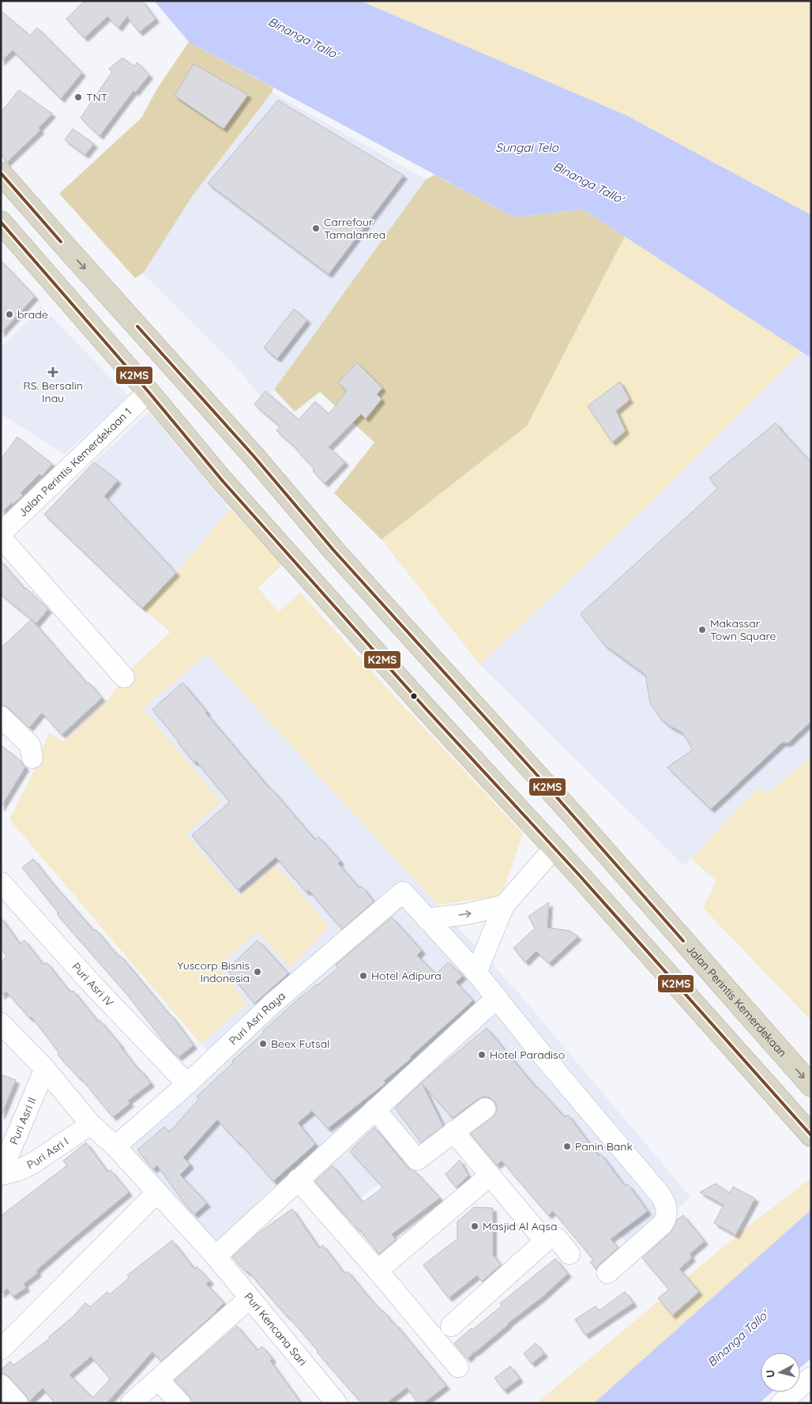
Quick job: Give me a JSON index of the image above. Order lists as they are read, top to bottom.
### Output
{
  "streets": {
    "highway": ["Jalan Perintis Kemerdekaan"],
    "street": [
      "Jalan Perintis Kemerdekaan 1",
      "Puri Asri IV",
      "Puri Asri Raya",
      "Puri Asri II",
      "Puri Asri I",
      "Puri Kencana Sari"
    ]
  },
  "crossings": [
    ["Puri Asri IV", "Puri Asri Raya"],
    ["Puri Asri Raya", "Puri Kencana Sari"],
    ["Puri Asri II", "Puri Asri I"],
    ["Puri Asri II", "Puri Kencana Sari"],
    ["Puri Asri I", "Puri Kencana Sari"]
  ],
  "water": ["Binanga Tallo'", "Sungai Telo"],
  "places": {
    "other": [
      "TNT",
      "Carrefour Tamalanrea",
      "brade",
      "Makassar Town Square",
      "Yuscorp Bisnis Indonesia",
      "Hotel Adipura",
      "Beex Futsal",
      "Hotel Paradiso",
      "Panin Bank",
      "Masjid Al Aqsa"
    ],
    "health": ["RS. Bersalin Inau"]
  },
  "lines": ["transit line K2MS"],
  "north": "left"
}
